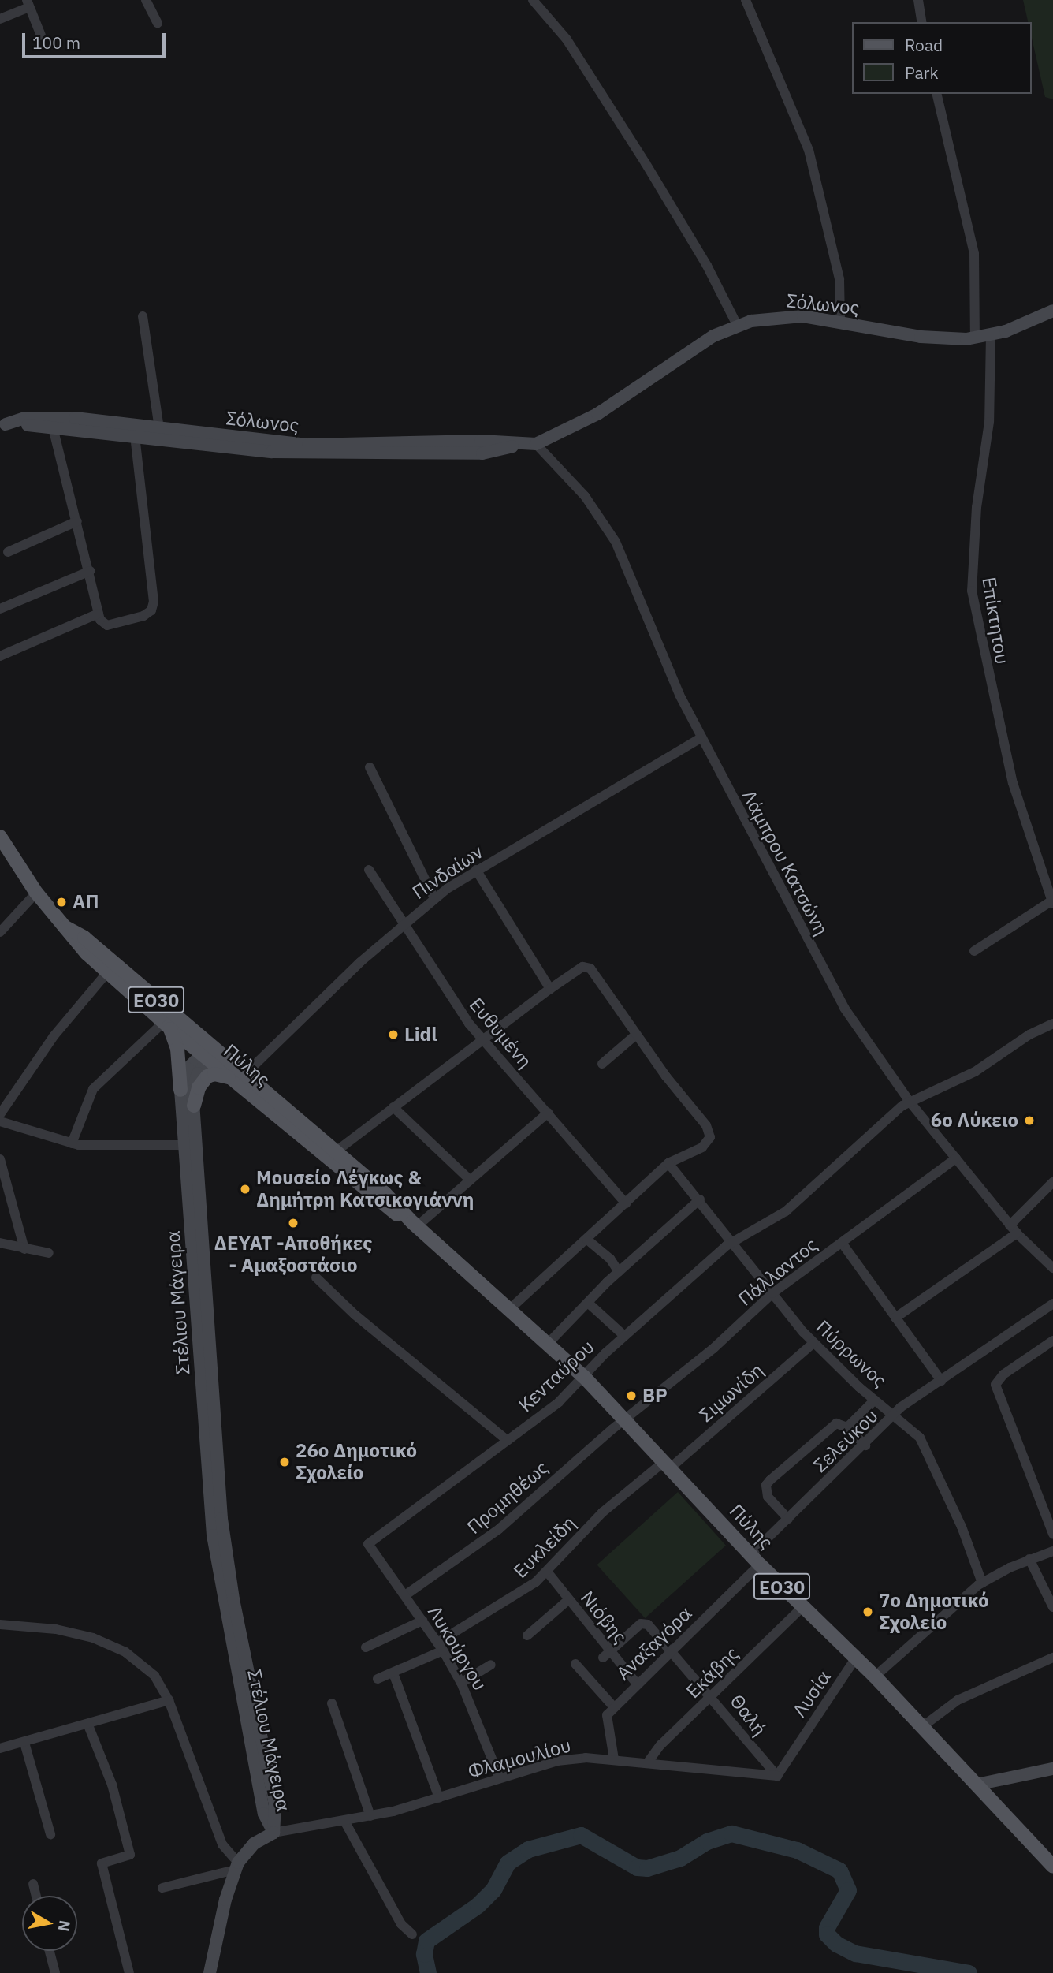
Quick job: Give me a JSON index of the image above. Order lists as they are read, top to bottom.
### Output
{
  "streets": {
    "main road": [
      "Σόλωνος",
      "ΕΟ30",
      "Πύλης",
      "Στέλιου Μάγειρα"
    ],
    "street": [
      "Επίκτητου",
      "Λάμπρου Κατσώνη",
      "Πινδαίων",
      "Ευθυμένη",
      "Πάλλαντος",
      "Πύρρωνος",
      "Κενταύρου",
      "Σιμωνίδη",
      "Σελεύκου",
      "Προμηθέως",
      "Ευκλείδη",
      "Νιόβης",
      "Αναξαγόρα",
      "Λυκούργου",
      "Εκάβης",
      "Λυσία",
      "Θαλή",
      "Φλαμουλίου"
    ]
  },
  "crossings": [
    ["Σόλωνος", "Επίκτητου"],
    ["Σόλωνος", "Λάμπρου Κατσώνη"],
    ["Λάμπρου Κατσώνη", "Πινδαίων"],
    ["Λάμπρου Κατσώνη", "Πάλλαντος"],
    ["Λάμπρου Κατσώνη", "Κενταύρου"],
    ["Πινδαίων", "Ευθυμένη"],
    ["Πινδαίων", "Πύλης"],
    ["Πύλης", "Πάλλαντος"],
    ["Πύλης", "Στέλιου Μάγειρα"],
    ["Πύλης", "Κενταύρου"],
    ["Πύλης", "Σιμωνίδη"],
    ["Πύλης", "Σελεύκου"],
    ["Πύλης", "Προμηθέως"],
    ["Πύλης", "Ευκλείδη"],
    ["Πύλης", "Αναξαγόρα"],
    ["Πύλης", "Εκάβης"],
    ["Πύλης", "Λυσία"],
    ["Πάλλαντος", "Πύρρωνος"],
    ["Πάλλαντος", "Προμηθέως"],
    ["Στέλιου Μάγειρα", "Φλαμουλίου"],
    ["Πύρρωνος", "Κενταύρου"],
    ["Πύρρωνος", "Σιμωνίδη"],
    ["Πύρρωνος", "Σελεύκου"],
    ["Κενταύρου", "Λυκούργου"],
    ["Σιμωνίδη", "Ευκλείδη"],
    ["Σελεύκου", "Αναξαγόρα"],
    ["Προμηθέως", "Λυκούργου"],
    ["Ευκλείδη", "Νιόβης"],
    ["Ευκλείδη", "Λυκούργου"],
    ["Νιόβης", "Αναξαγόρα"],
    ["Νιόβης", "Θαλή"],
    ["Αναξαγόρα", "Θαλή"],
    ["Αναξαγόρα", "Φλαμουλίου"],
    ["Λυκούργου", "Φλαμουλίου"],
    ["Εκάβης", "Θαλή"],
    ["Εκάβης", "Φλαμουλίου"],
    ["Λυσία", "Θαλή"],
    ["Λυσία", "Φλαμουλίου"],
    ["Θαλή", "Φλαμουλίου"]
  ],
  "places": [
    "ΑΠ",
    "Lidl",
    "6ο Λύκειο",
    "Μουσείο Λέγκως & Δημήτρη Κατσικογιάννη",
    "ΔΕΥΑΤ -Αποθήκες - Αμαξοστάσιο",
    "BP",
    "26ο Δημοτικό Σχολείο",
    "7ο Δημοτικό Σχολείο"
  ],
  "legend": ["Road", "Park"],
  "scale_bar": "100 m",
  "north": "right"
}
